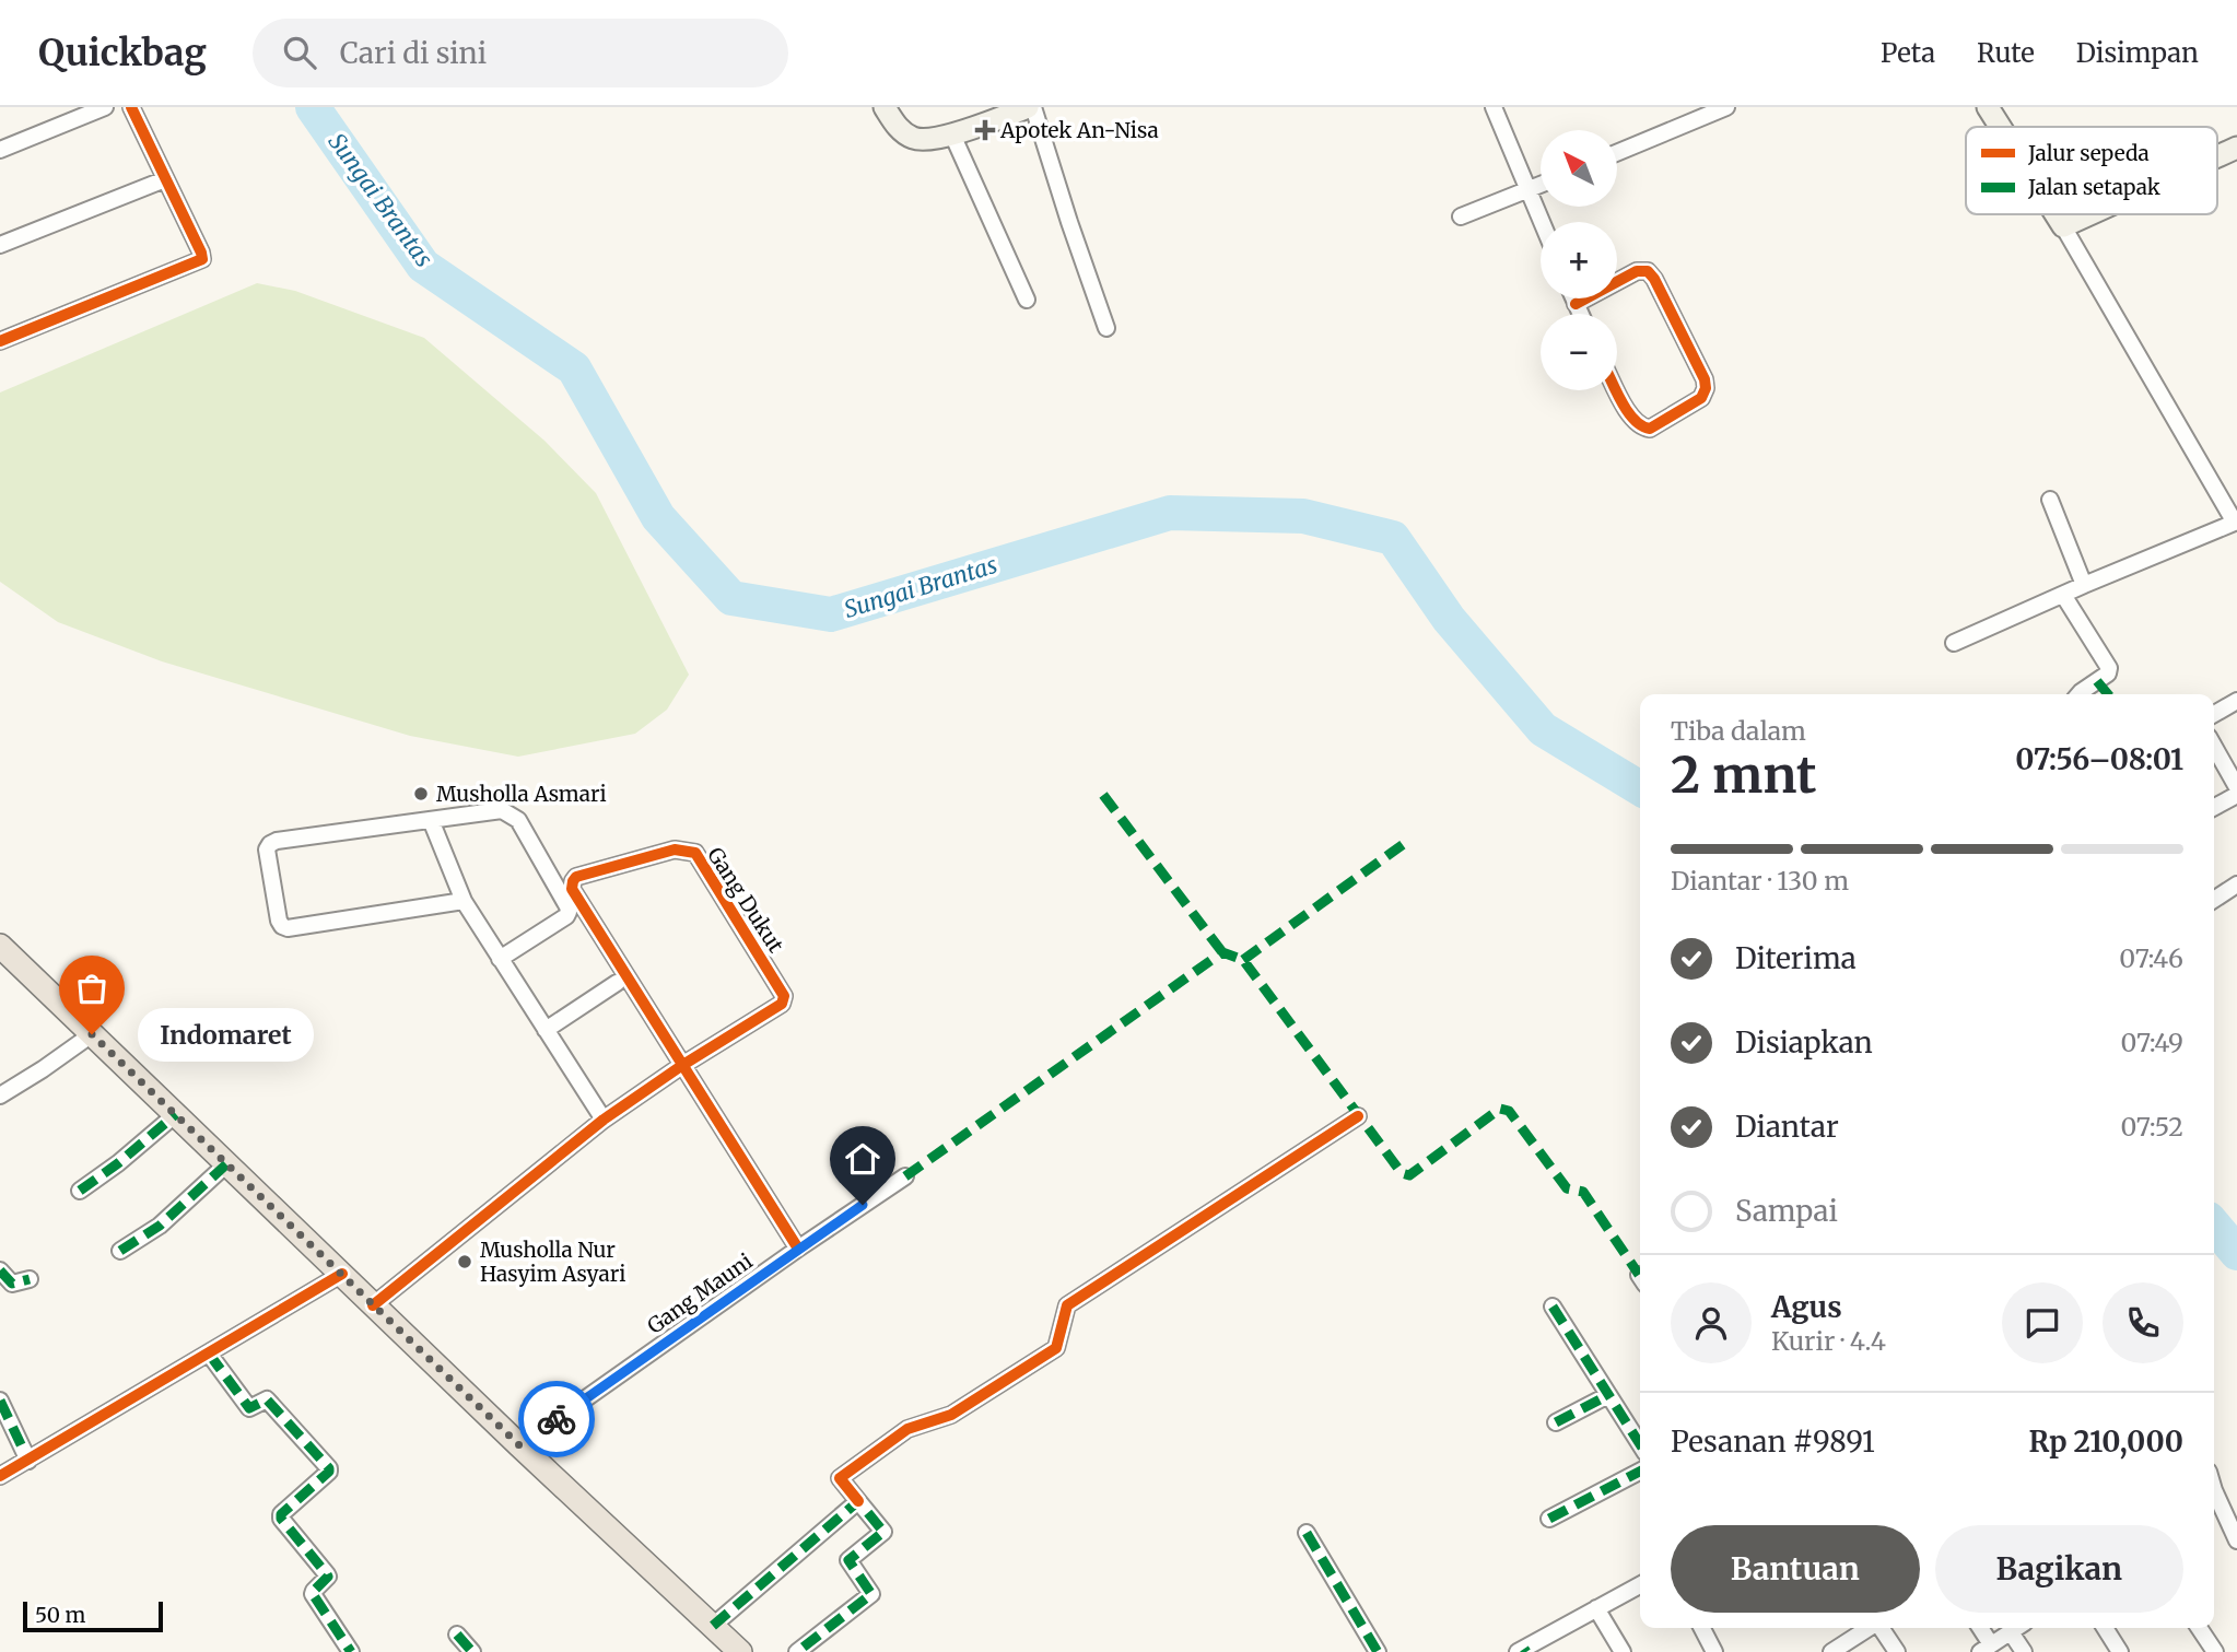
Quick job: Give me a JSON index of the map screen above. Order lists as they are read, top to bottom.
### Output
{
  "streets": {
    "street": ["Gang Dukut", "Gang Mauni"]
  },
  "water": ["Sungai Brantas"],
  "places": {
    "health": ["Apotek An-Nisa"],
    "other": ["Musholla Asmari", "Indomaret", "Musholla Nur Hasyim Asyari"]
  },
  "legend": ["Jalur sepeda", "Jalan setapak"],
  "scale_bar": "50 m",
  "north": "top left",
  "page": {
    "header": "Quickbag",
    "search": "Cari di sini",
    "nav": ["Peta", "Rute", "Disimpan"],
    "map_buttons": ["+", "−"],
    "heading": ["2 mnt", "Tiba dalam", "07:56–08:01"],
    "panel": [
      "Agus",
      "Kurir · 4.4",
      "Pesanan #9891",
      "Rp 210,000"
    ],
    "bar": "Diantar · 130 m",
    "list": [
      ["Diterima", "07:46"],
      ["Disiapkan", "07:49"],
      ["Diantar", "07:52"],
      "Sampai"
    ],
    "bubble": "Indomaret",
    "buttons": ["Bantuan", "Bagikan"],
    "scale": "50 m"
  }
}
